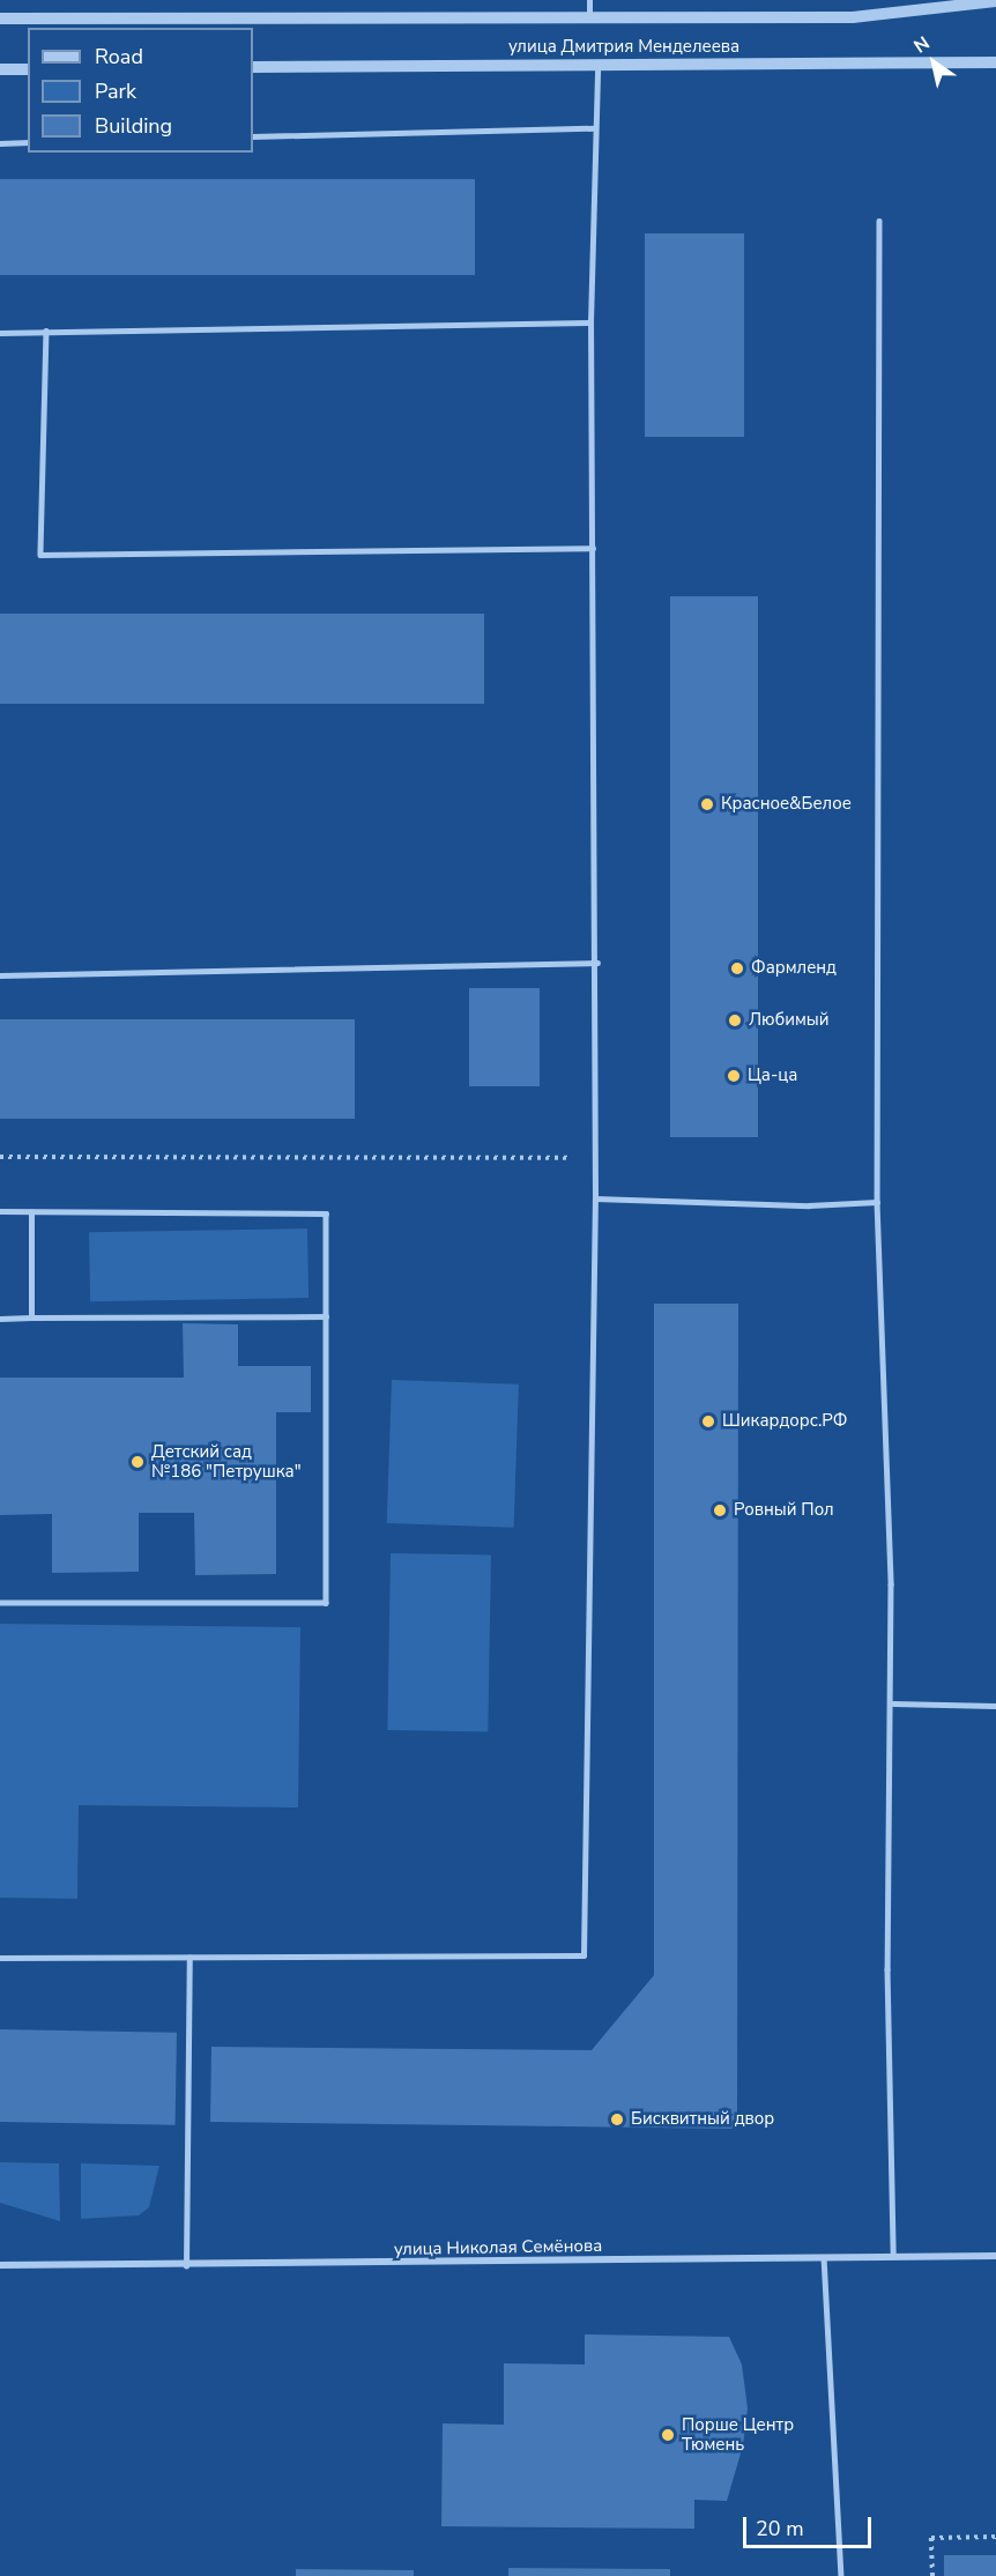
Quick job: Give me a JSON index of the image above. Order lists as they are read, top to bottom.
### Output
{
  "streets": {
    "street": ["улица Дмитрия Менделеева", "улица Николая Семёнова"]
  },
  "places": [
    "Красное&Белое",
    "Фармленд",
    "Любимый",
    "Ца-ца",
    "Шикардорс.РФ",
    "Детский сад №186 \"Петрушка\"",
    "Ровный Пол",
    "Бисквитный двор",
    "Порше Центр Тюмень"
  ],
  "legend": ["Road", "Park", "Building"],
  "scale_bar": "20 m",
  "north": "top left"
}
